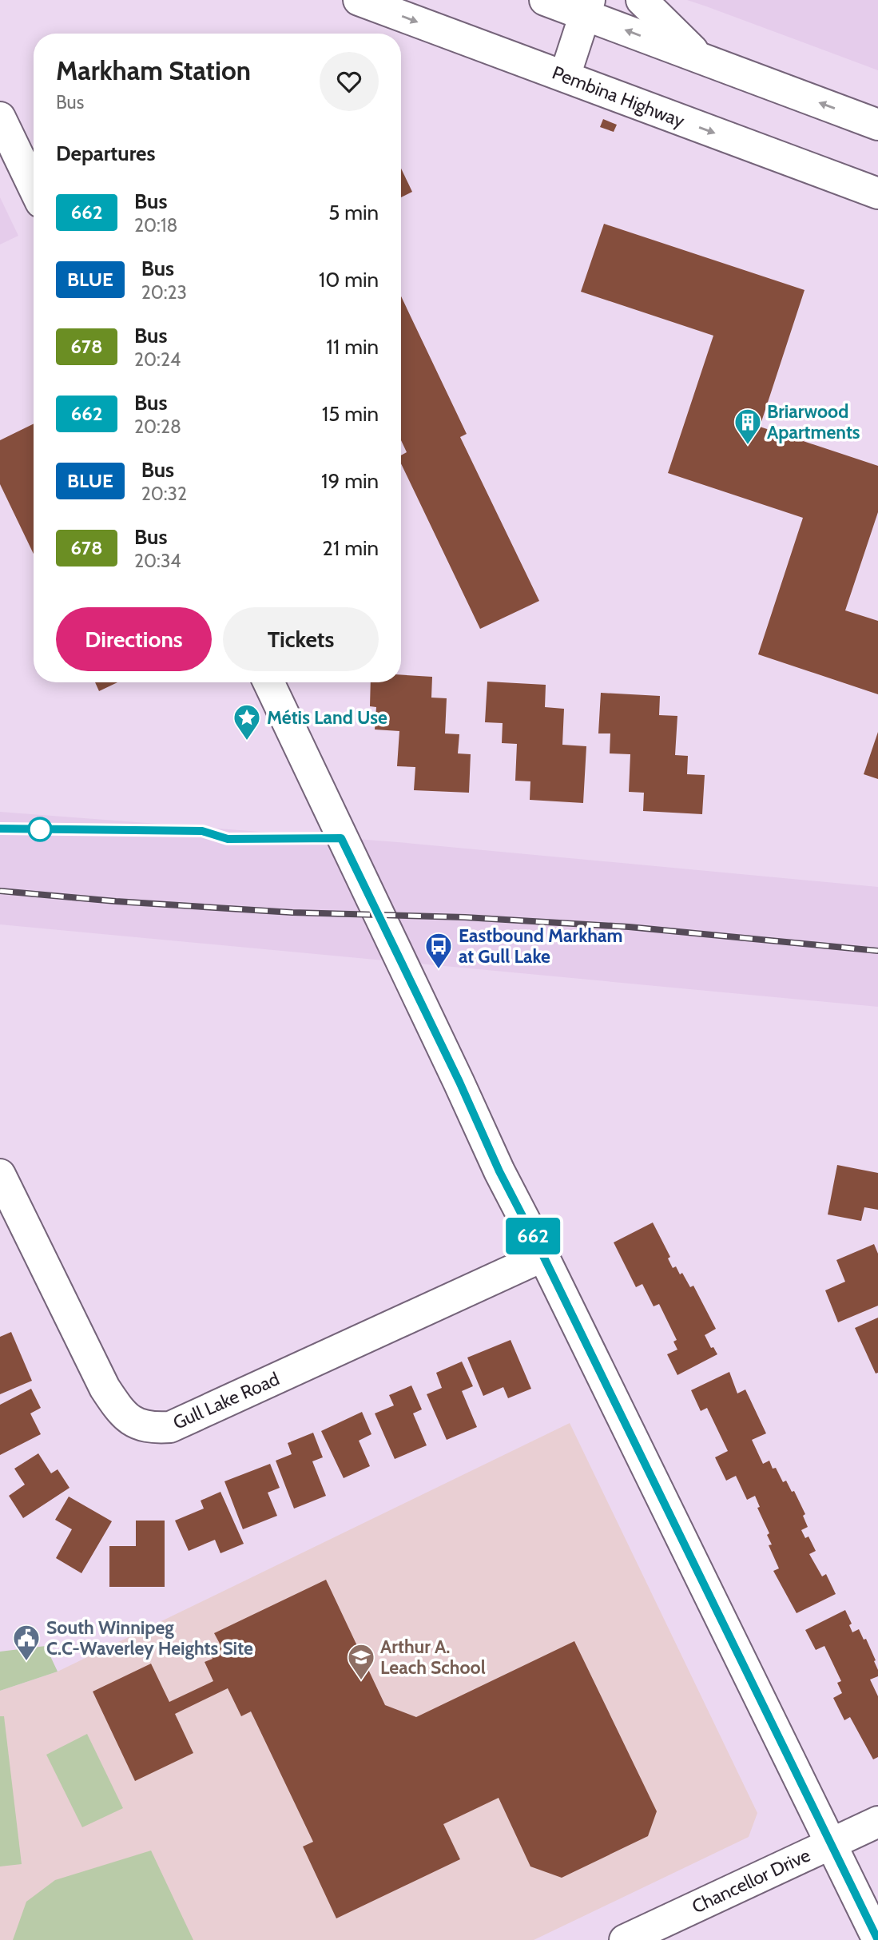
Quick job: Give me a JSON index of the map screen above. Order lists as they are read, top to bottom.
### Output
{
  "streets": {
    "street": ["Pembina Highway", "Gull Lake Road", "Chancellor Drive"]
  },
  "places": {
    "building": ["Briarwood Apartments"],
    "place": ["Métis Land Use"],
    "bus stop": ["Eastbound Markham at Gull Lake"],
    "public building": ["South Winnipeg C.C-Waverley Heights Site"],
    "school or university": ["Arthur A. Leach School"]
  },
  "lines": ["bus line 662"],
  "page": {
    "on_map": "662",
    "heading": [
      ["Markham Station", "Bus"],
      "Departures"
    ],
    "list": [
      {
        "mark": "662",
        "name": "Bus",
        "note": "20:18",
        "value": "5 min"
      },
      {
        "mark": "BLUE",
        "name": "Bus",
        "note": "20:23",
        "value": "10 min"
      },
      {
        "mark": "678",
        "name": "Bus",
        "note": "20:24",
        "value": "11 min"
      },
      {
        "mark": "662",
        "name": "Bus",
        "note": "20:28",
        "value": "15 min"
      },
      {
        "mark": "BLUE",
        "name": "Bus",
        "note": "20:32",
        "value": "19 min"
      },
      {
        "mark": "678",
        "name": "Bus",
        "note": "20:34",
        "value": "21 min"
      }
    ],
    "buttons": ["Directions", "Tickets"]
  }
}
